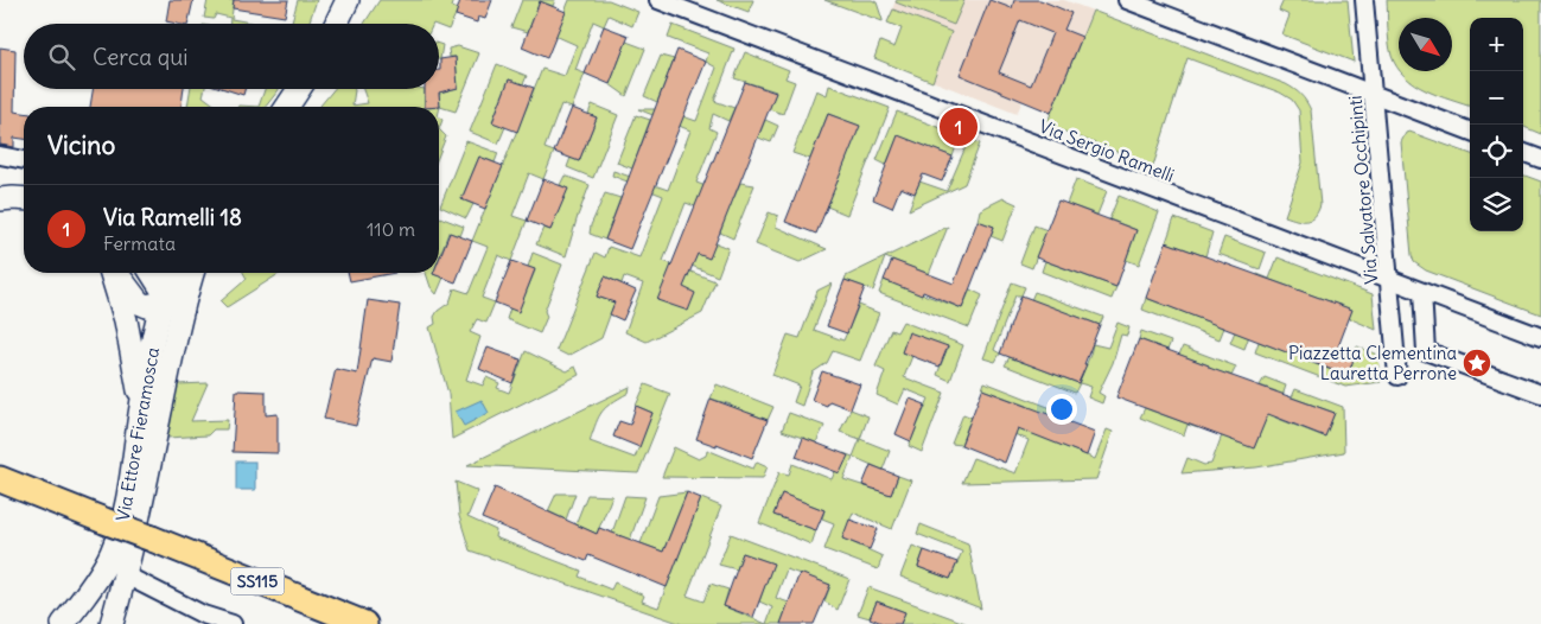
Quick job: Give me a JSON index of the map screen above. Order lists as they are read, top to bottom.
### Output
{
  "streets": {
    "main road": ["Via Ettore Fieramosca", "SS115"],
    "street": ["Via Sergio Ramelli", "Via Salvatore Occhipinti"]
  },
  "crossings": [
    ["Via Sergio Ramelli", "Via Salvatore Occhipinti"]
  ],
  "places": {
    "place": ["Piazzetta Clementina Lauretta Perrone"]
  },
  "north": "bottom right",
  "page": {
    "map_buttons": ["+", "−"],
    "search": "Cerca qui",
    "pins": "1",
    "heading": "Vicino",
    "list": [
      {
        "mark": "1",
        "name": "Via Ramelli 18",
        "note": "Fermata",
        "value": "110 m"
      }
    ]
  }
}
